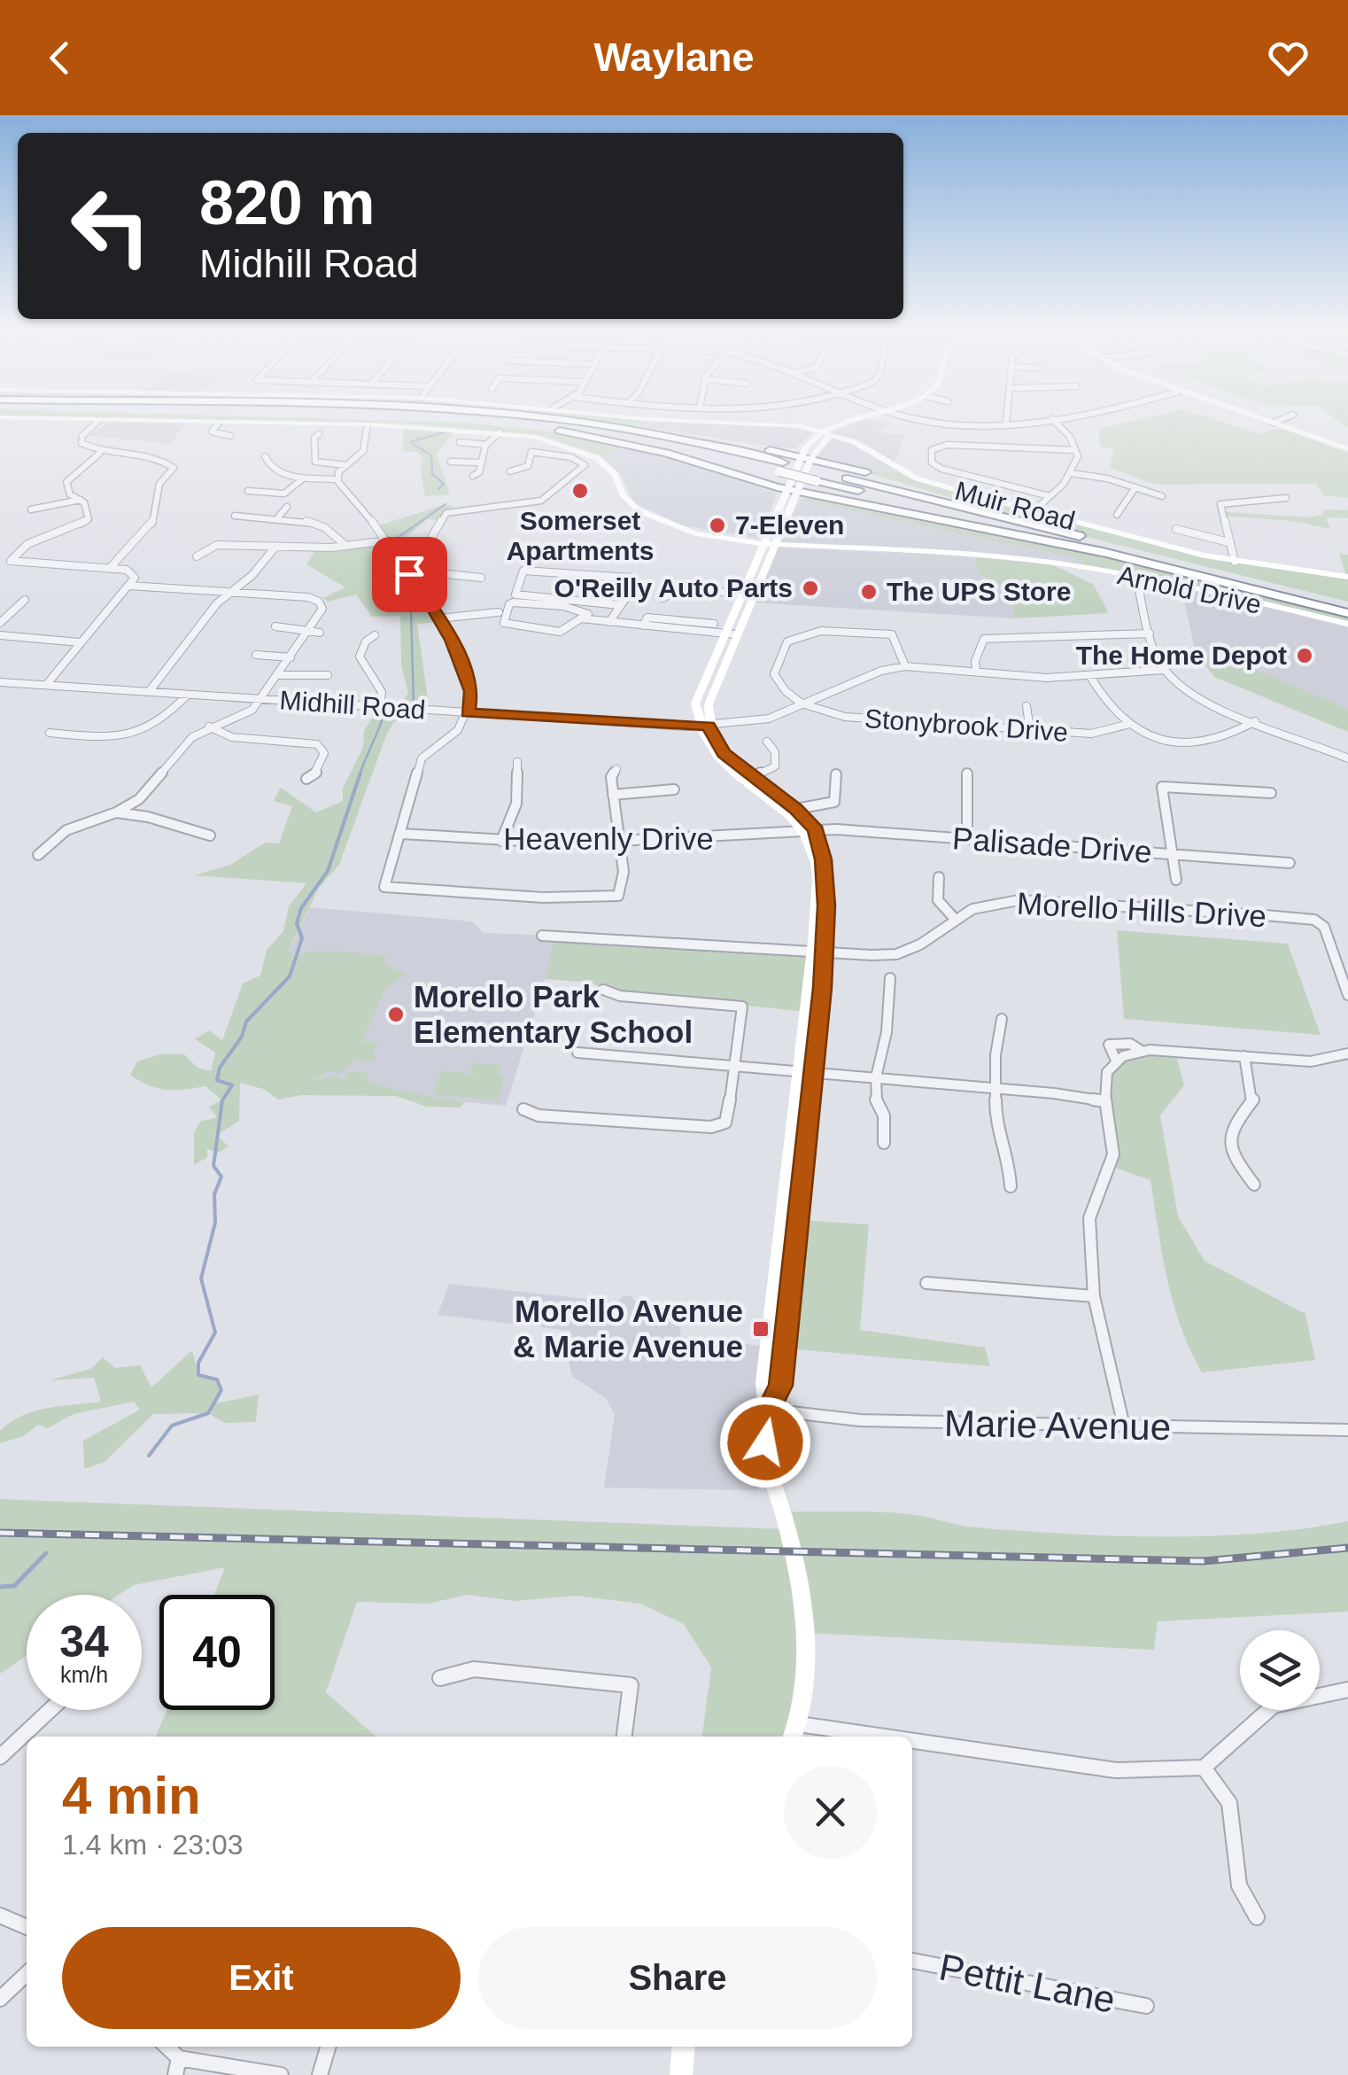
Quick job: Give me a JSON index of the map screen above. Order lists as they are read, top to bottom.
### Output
{
  "streets": {
    "street": [
      "Muir Road",
      "Arnold Drive",
      "Midhill Road",
      "Stonybrook Drive",
      "Heavenly Drive",
      "Palisade Drive",
      "Morello Hills Drive",
      "Marie Avenue",
      "Pettit Lane"
    ]
  },
  "crossings": [
    ["Midhill Road", "Stonybrook Drive"],
    ["Heavenly Drive", "Palisade Drive"]
  ],
  "places": {
    "other": [
      "Somerset Apartments",
      "7-Eleven",
      "O'Reilly Auto Parts",
      "The UPS Store",
      "The Home Depot",
      "Morello Park Elementary School"
    ],
    "transit": ["Morello Avenue & Marie Avenue"]
  },
  "page": {
    "header": "Waylane",
    "turn": ["820 m", "Midhill Road"],
    "speed": "34 km/h",
    "limit": "40",
    "heading": ["4 min", "1.4 km · 23:03"],
    "buttons": ["Exit", "Share"]
  }
}
